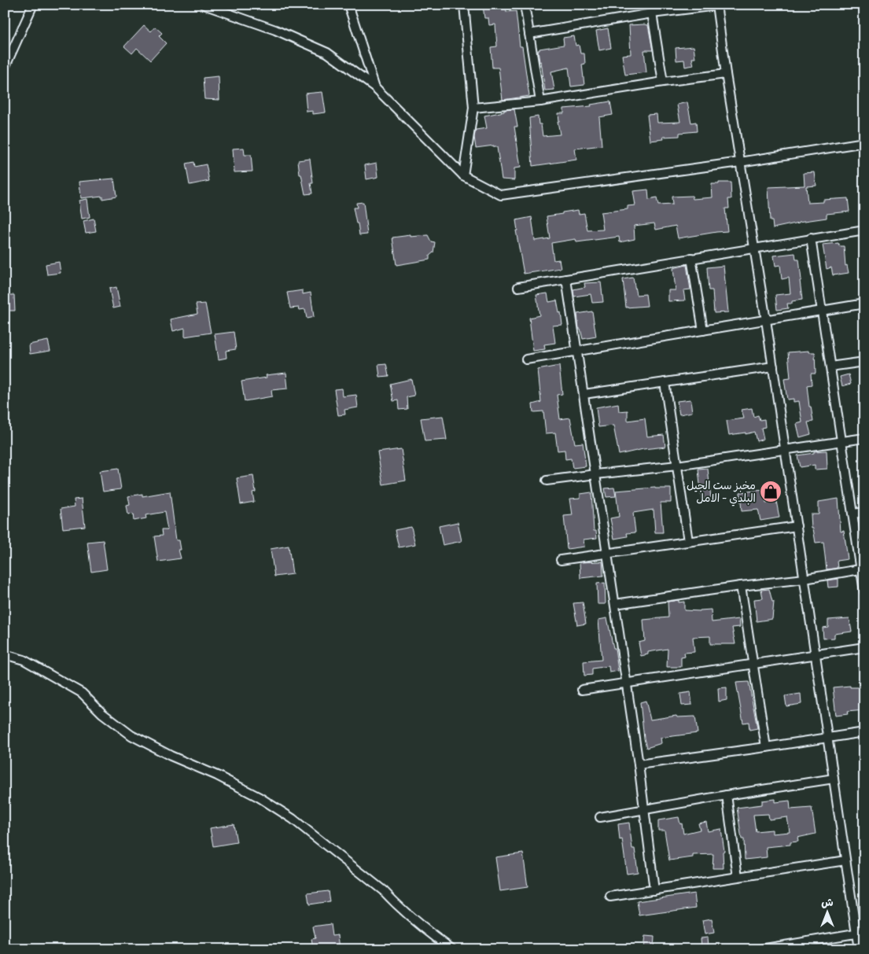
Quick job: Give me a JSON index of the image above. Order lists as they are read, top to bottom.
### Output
{
  "places": {
    "shop": ["مخبز ست الجيل البلدي - الامل"]
  },
  "north": "top"
}
